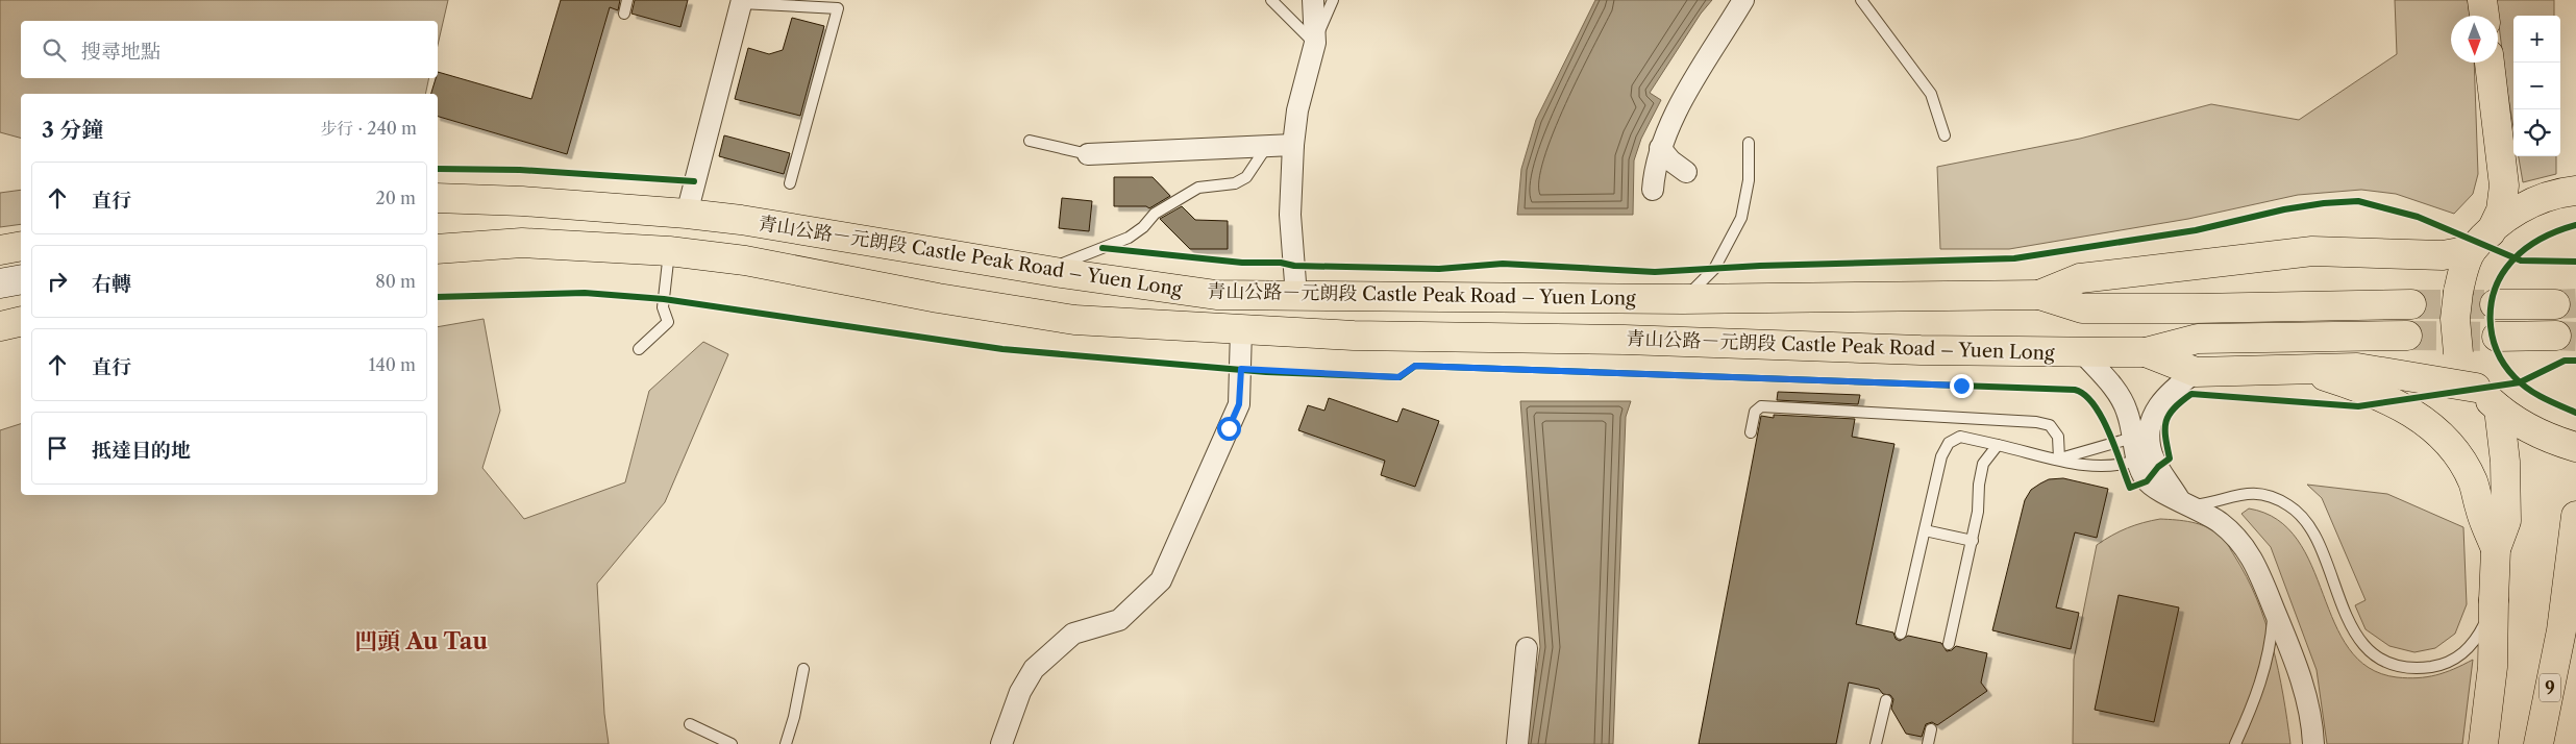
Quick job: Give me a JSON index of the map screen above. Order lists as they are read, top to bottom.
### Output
{
  "streets": {
    "main road": ["青山公路－元朗段 Castle Peak Road – Yuen Long", "9"]
  },
  "districts": ["凹頭 Au Tau"],
  "north": "bottom",
  "page": {
    "map_buttons": ["+", "−"],
    "search": "搜尋地點",
    "heading": ["3 分鐘", "步行 · 240 m"],
    "list": [
      ["直行", "20 m"],
      ["右轉", "80 m"],
      ["直行", "140 m"],
      "抵達目的地"
    ]
  }
}
